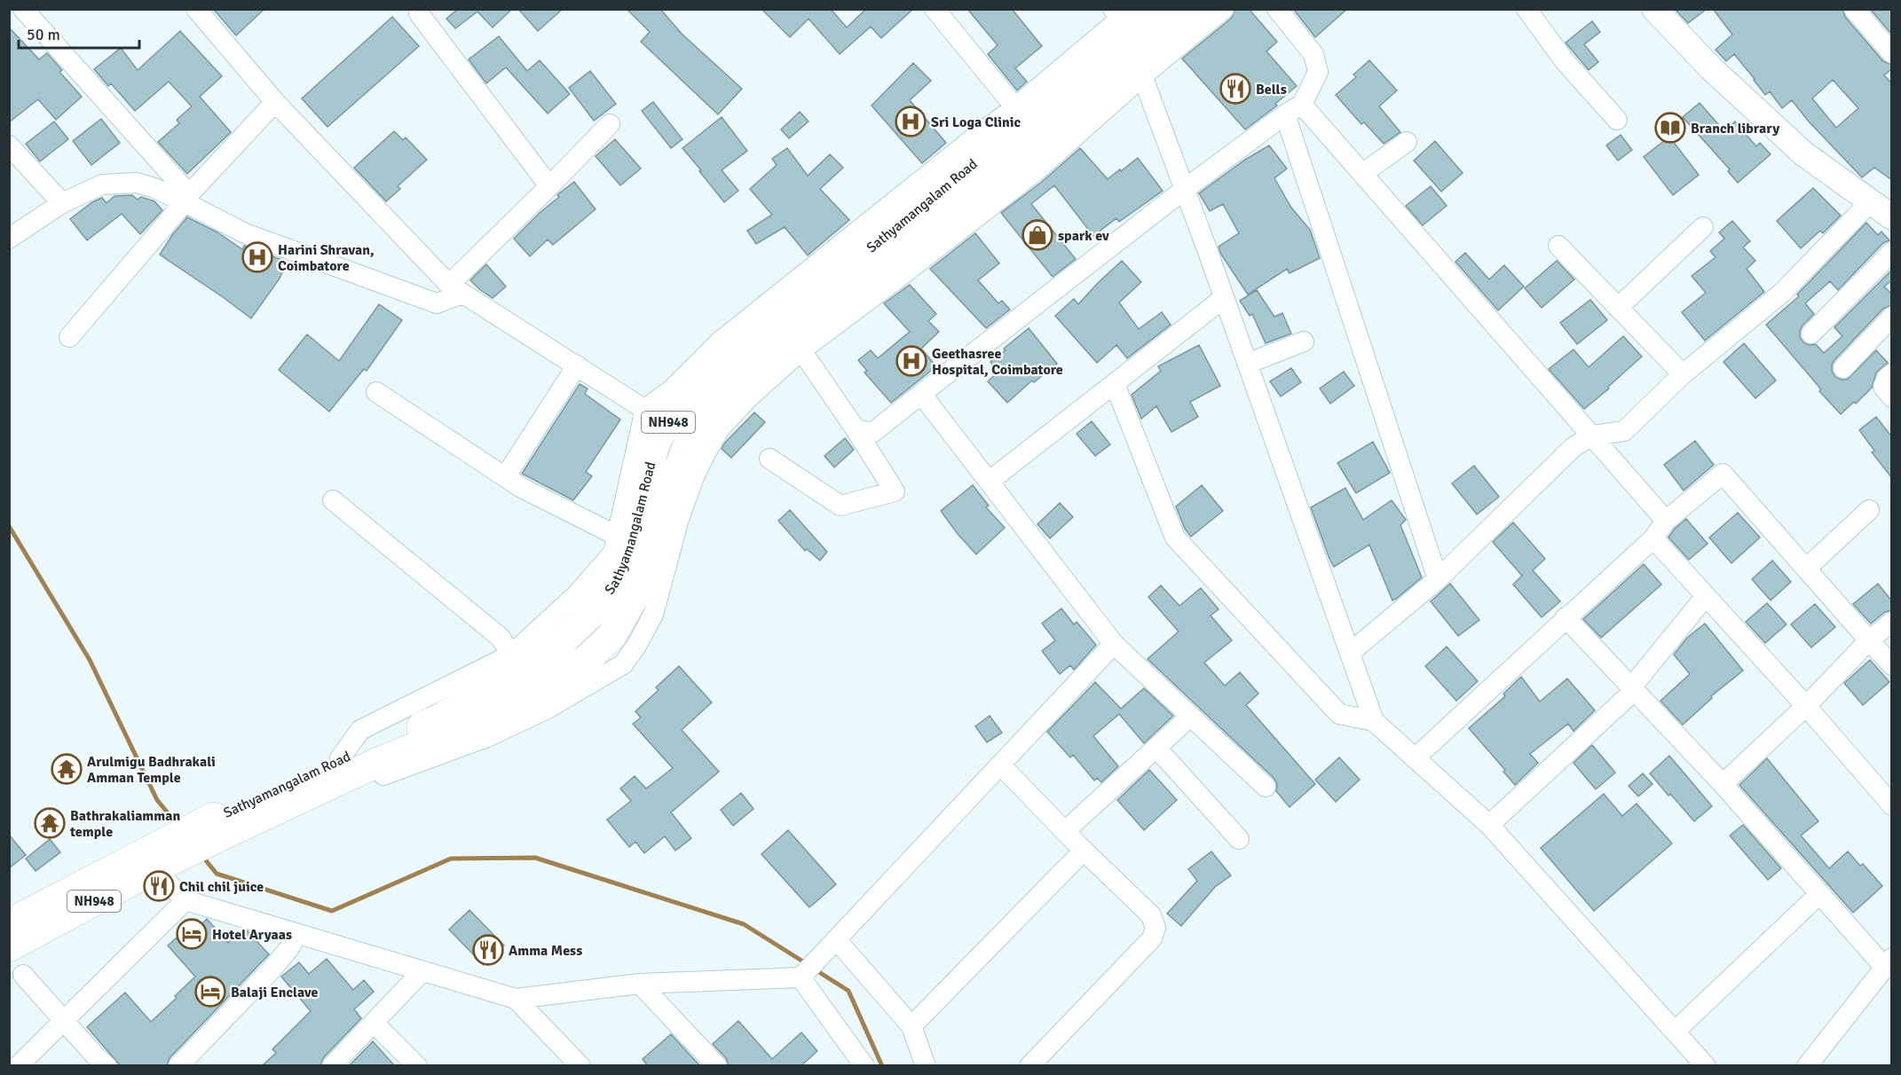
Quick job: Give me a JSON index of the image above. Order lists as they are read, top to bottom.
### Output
{
  "streets": {
    "highway": ["Sathyamangalam Road", "NH948"]
  },
  "crossings": [
    ["Sathyamangalam Road", "NH948"]
  ],
  "places": {
    "restaurant": ["Bells", "Chil chil juice", "Amma Mess"],
    "hospital": ["Sri Loga Clinic", "Harini Shravan, Coimbatore", "Geethasree Hospital, Coimbatore"],
    "library": ["Branch library"],
    "shop": ["spark ev"],
    "temple": ["Arulmigu Badhrakali Amman Temple", "Bathrakaliamman temple"],
    "hotel": ["Hotel Aryaas", "Balaji Enclave"]
  },
  "scale_bar": "50 m"
}
